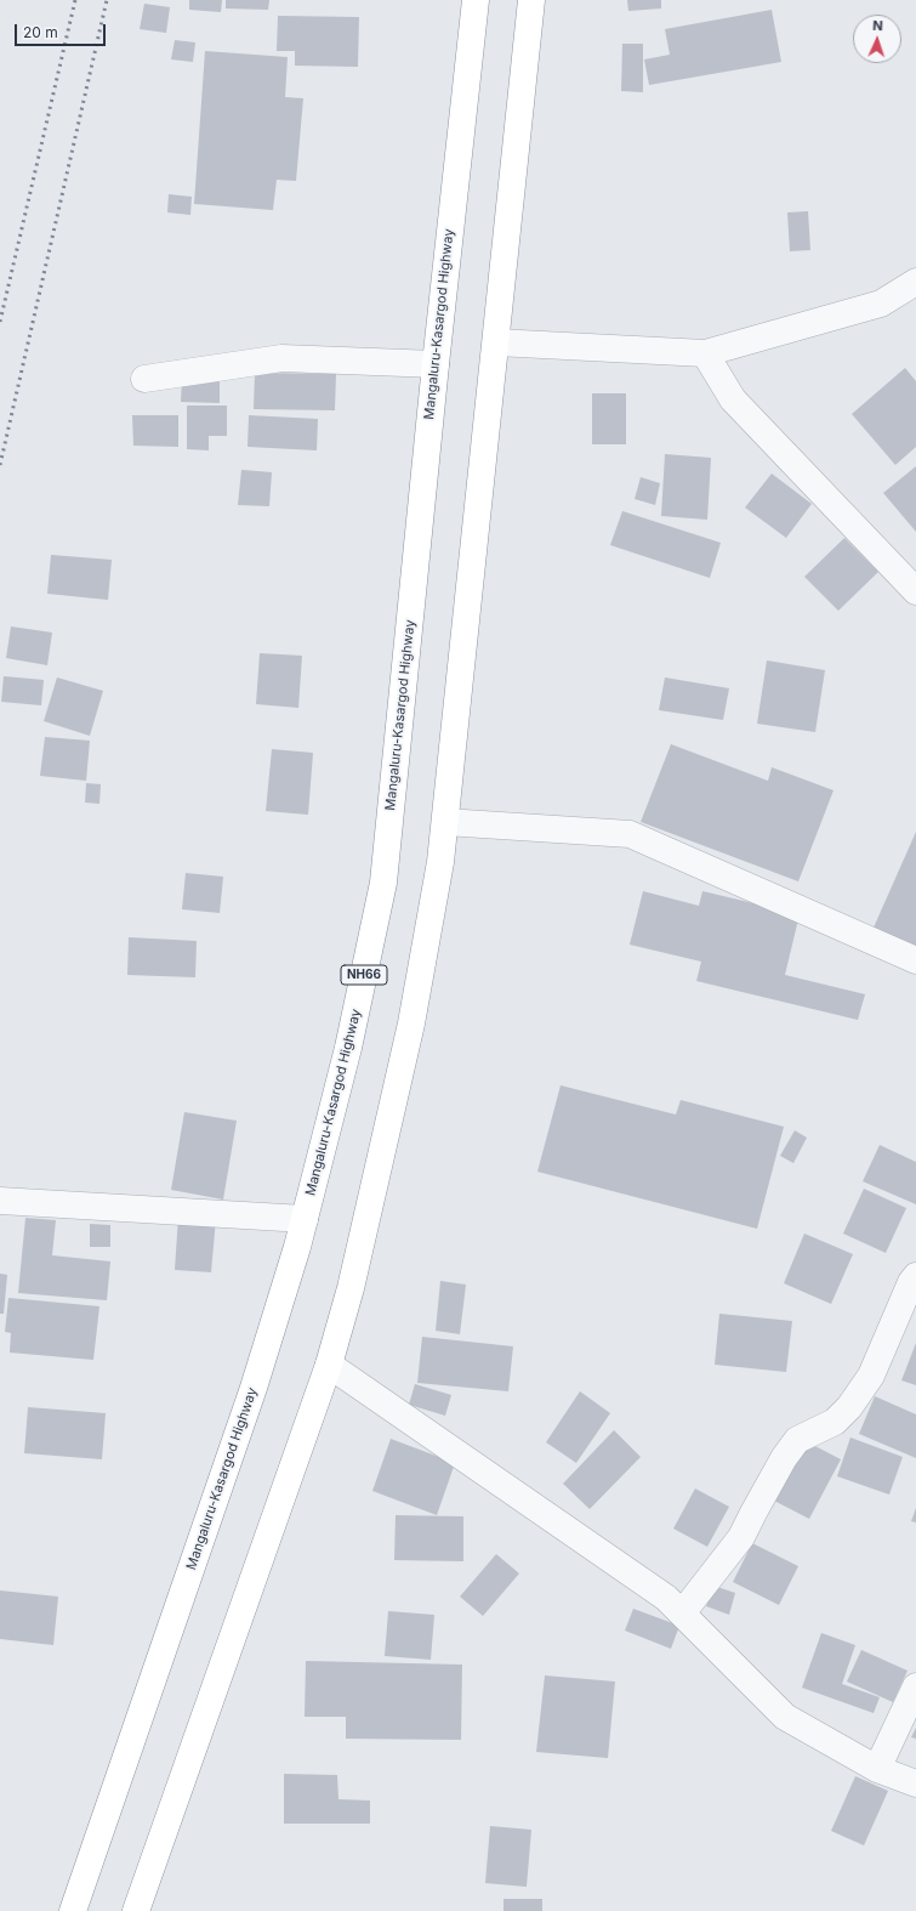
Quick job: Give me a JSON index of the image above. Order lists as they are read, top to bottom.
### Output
{
  "streets": {
    "highway": ["Mangaluru-Kasargod Highway", "NH66"]
  },
  "scale_bar": "20 m",
  "north": "top"
}
